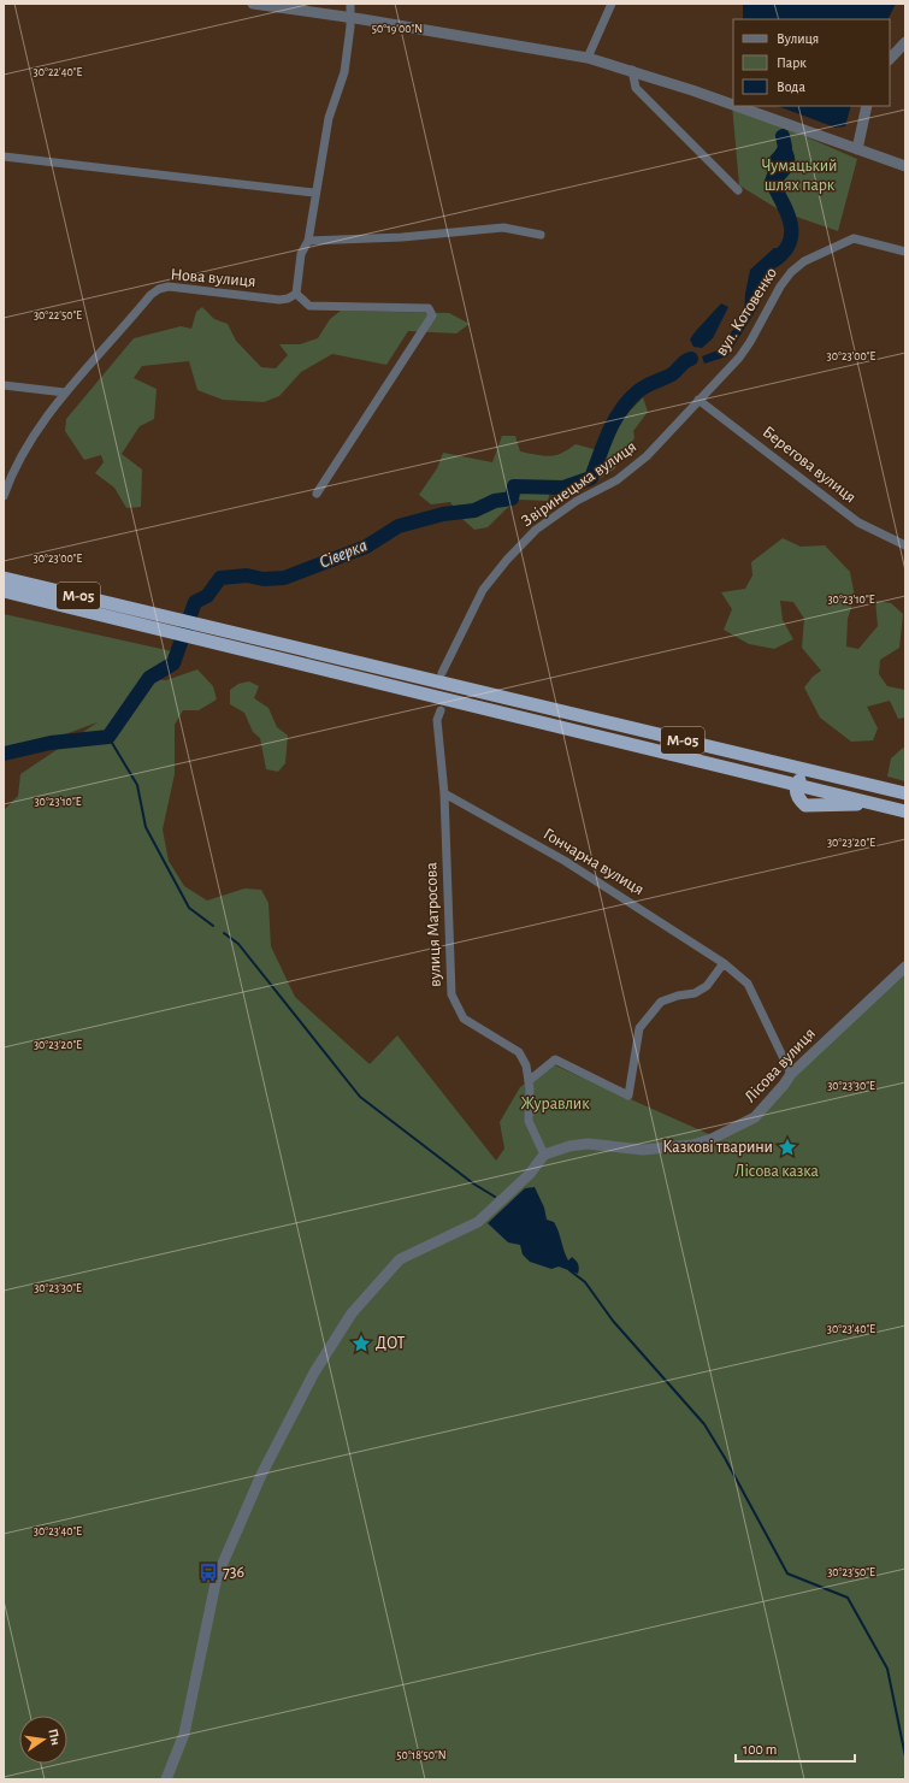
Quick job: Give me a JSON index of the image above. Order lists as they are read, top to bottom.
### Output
{
  "streets": {
    "highway": ["М-05"],
    "street": [
      "Нова вулиця",
      "вул. Котовенко",
      "Берегова вулиця",
      "Звіринецька вулиця",
      "Гончарна вулиця",
      "вулиця Матросова",
      "Лісова вулиця"
    ]
  },
  "crossings": [
    ["вул. Котовенко", "Берегова вулиця"],
    ["вул. Котовенко", "Звіринецька вулиця"],
    ["Берегова вулиця", "Звіринецька вулиця"],
    ["Гончарна вулиця", "вулиця Матросова"],
    ["Гончарна вулиця", "Лісова вулиця"],
    ["вулиця Матросова", "Лісова вулиця"]
  ],
  "water": ["Сіверка"],
  "parks": ["Чумацький шлях парк", "Журавлик", "Лісова казка"],
  "places": {
    "place": ["Казкові тварини", "ДОТ"],
    "bus stop": ["736"]
  },
  "legend": ["Вулиця", "Парк", "Вода"],
  "scale_bar": "100 m",
  "north": "right",
  "coordinates": [
    "50°19'00\"N",
    "30°22'40\"E",
    "30°22'50\"E",
    "30°23'00\"E",
    "30°23'10\"E",
    "30°23'20\"E",
    "30°23'30\"E",
    "30°23'40\"E",
    "30°23'50\"E",
    "50°18'50\"N"
  ]
}
